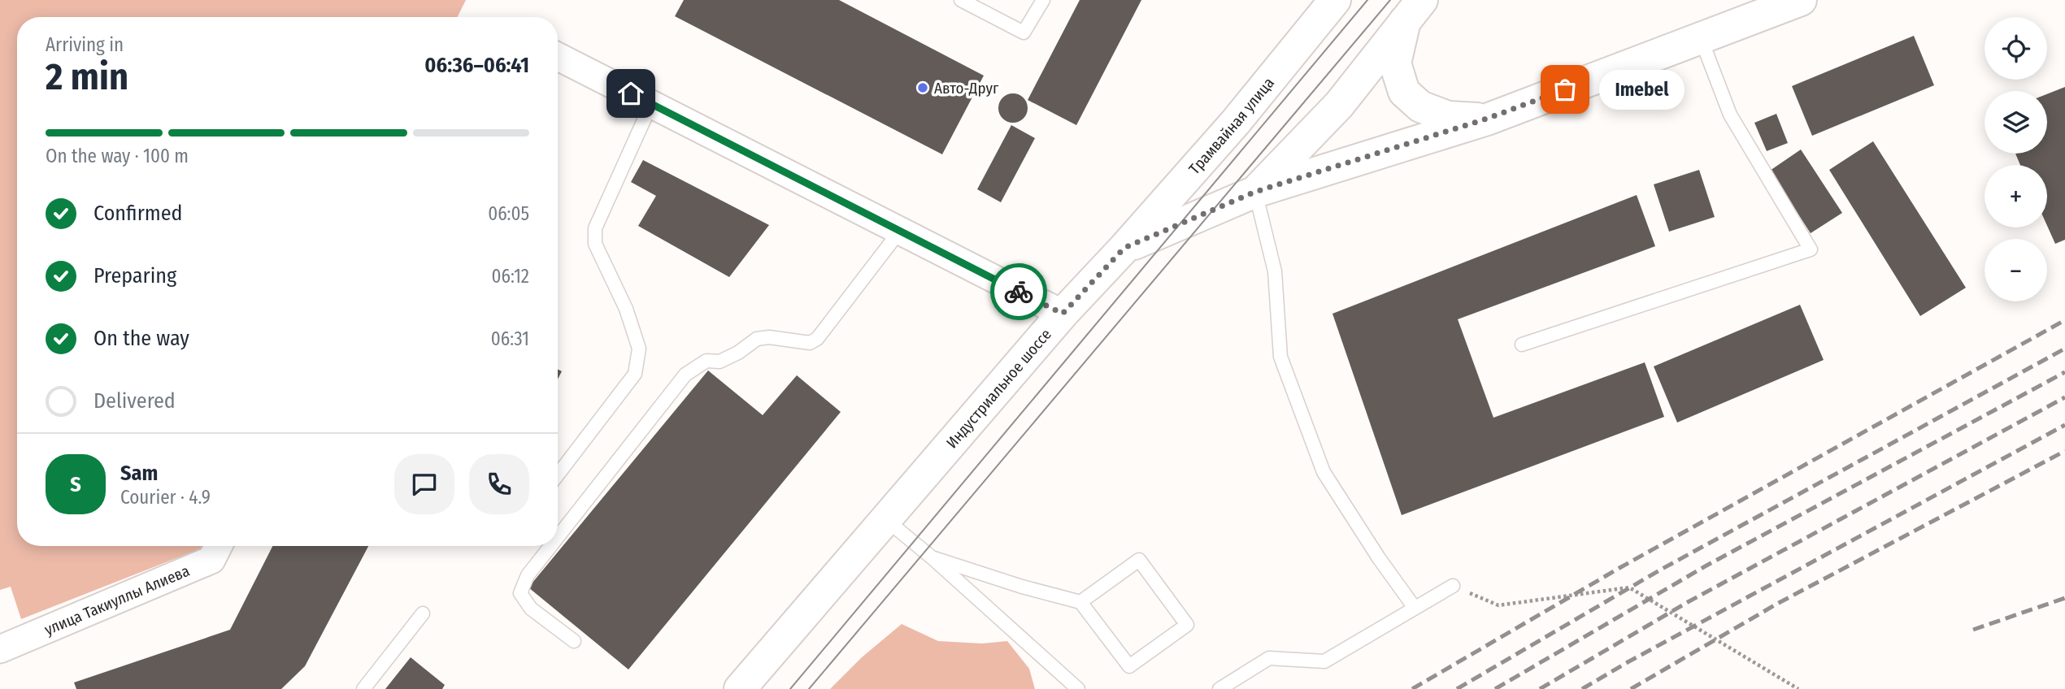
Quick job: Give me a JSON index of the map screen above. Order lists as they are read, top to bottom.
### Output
{
  "streets": {
    "main road": ["Трамвайная улица", "Индустриальное шоссе"],
    "street": ["улица Такиуллы Алиева"]
  },
  "crossings": [
    ["Трамвайная улица", "Индустриальное шоссе"]
  ],
  "places": ["Авто-Друг", "Imebel"],
  "page": {
    "map_buttons": ["+", "−"],
    "heading": ["2 min", "Arriving in", "06:36–06:41"],
    "panel": ["Sam", "Courier · 4.9"],
    "bubble": "Imebel",
    "bar": "On the way · 100 m",
    "list": [
      ["Confirmed", "06:05"],
      ["Preparing", "06:12"],
      ["On the way", "06:31"],
      "Delivered"
    ],
    "round": "S"
  }
}
